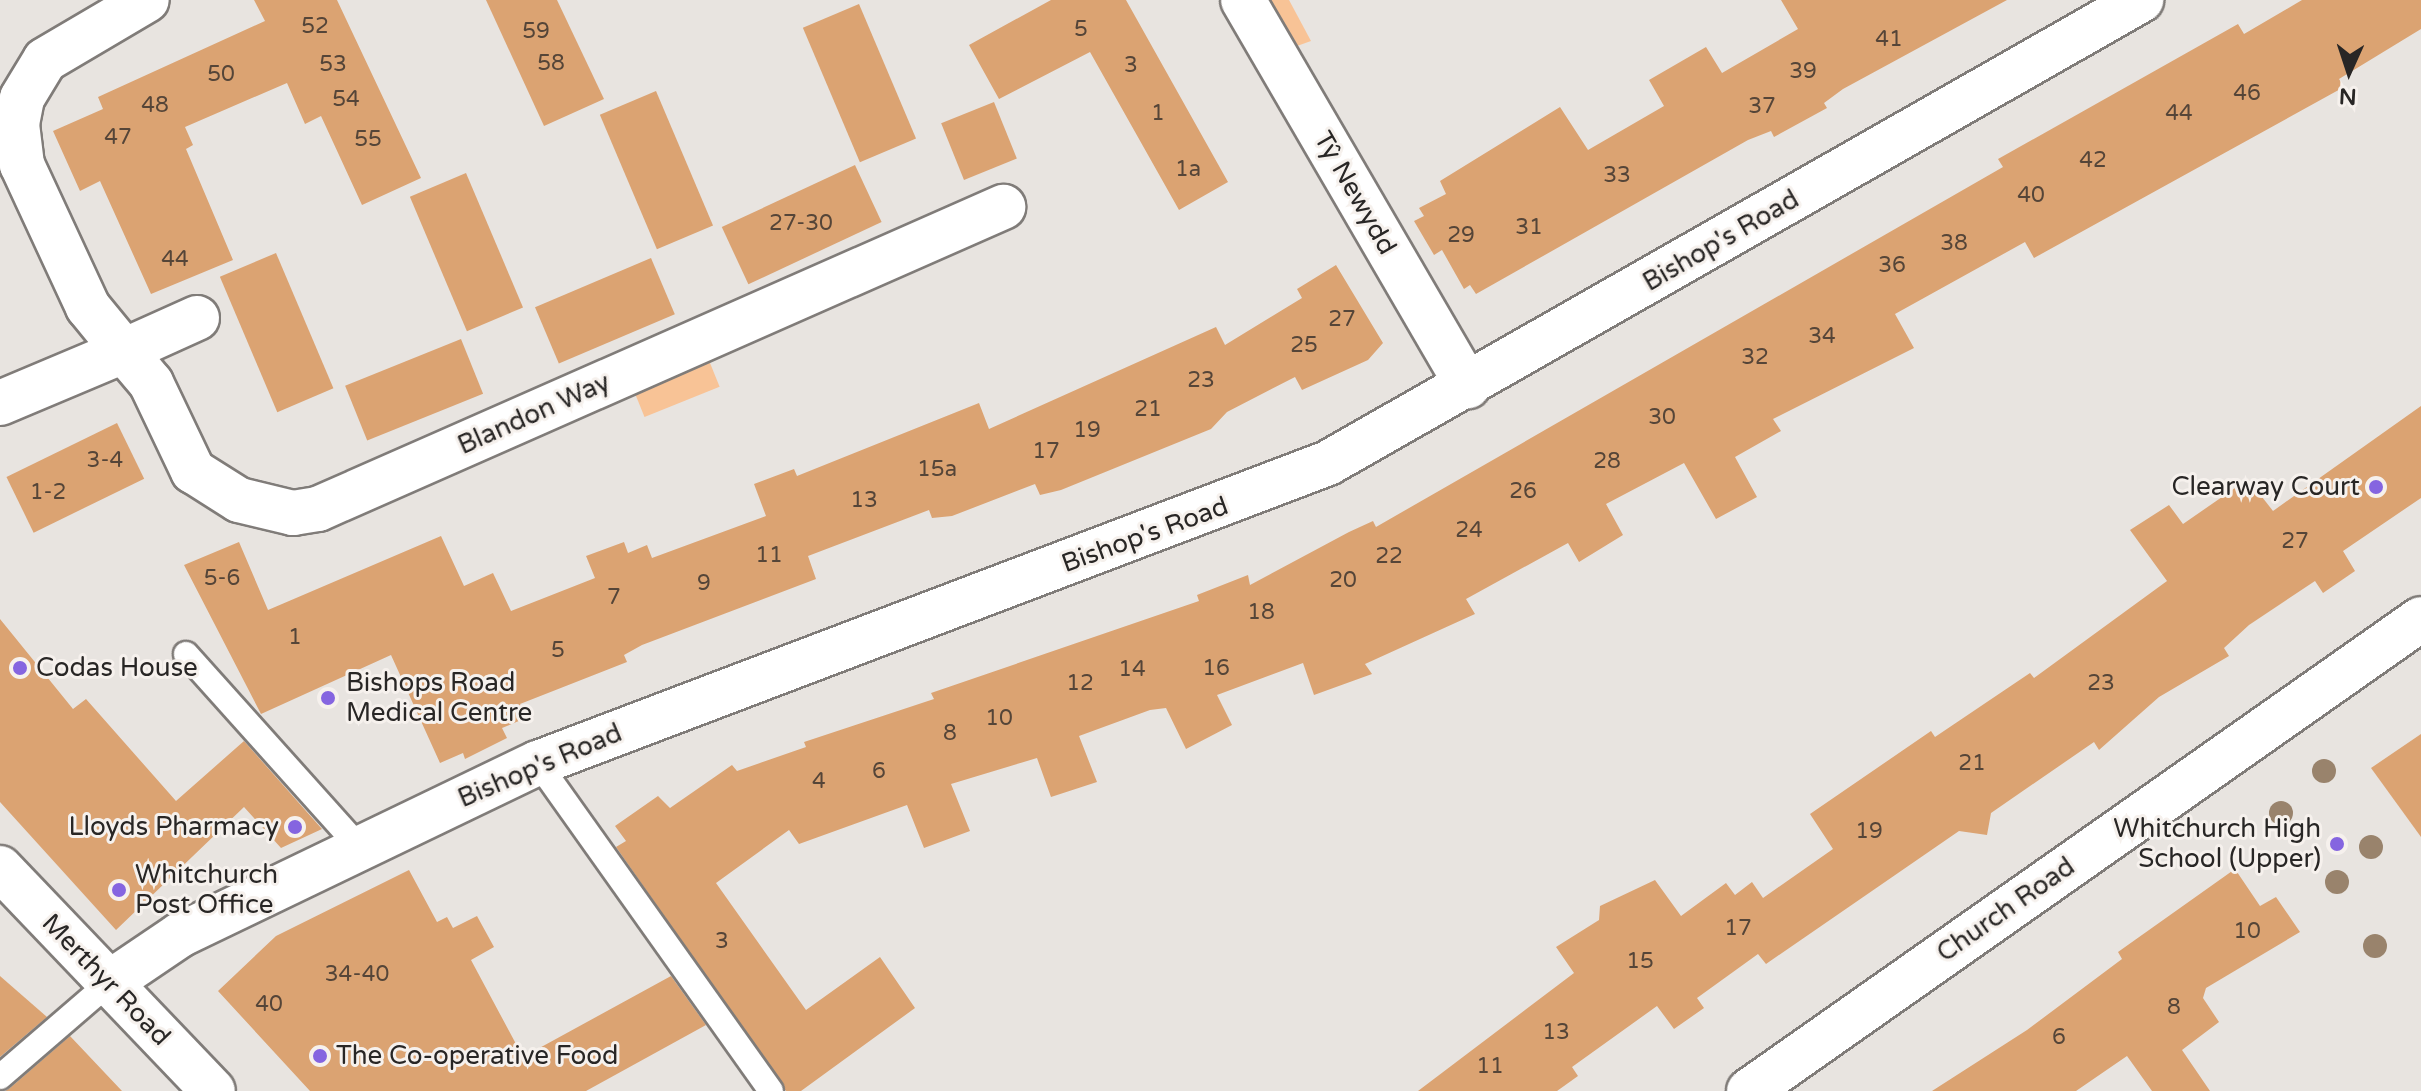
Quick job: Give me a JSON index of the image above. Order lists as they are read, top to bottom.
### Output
{
  "streets": {
    "street": [
      "Tŷ Newydd",
      "Bishop's Road",
      "Blandon Way",
      "Church Road",
      "Merthyr Road"
    ]
  },
  "crossings": [
    ["Tŷ Newydd", "Bishop's Road"],
    ["Bishop's Road", "Merthyr Road"]
  ],
  "places": [
    "Clearway Court",
    "Codas House",
    "Bishops Road Medical Centre",
    "Lloyds Pharmacy",
    "Whitchurch High School (Upper)",
    "Whitchurch Post Office",
    "The Co-operative Food"
  ],
  "house_numbers": [
    "52",
    "5",
    "59",
    "41",
    "58",
    "53",
    "3",
    "39",
    "50",
    "46",
    "54",
    "48",
    "37",
    "1",
    "44",
    "47",
    "55",
    "42",
    "1a",
    "33",
    "40",
    "27-30",
    "31",
    "29",
    "38",
    "44",
    "36",
    "27",
    "34",
    "25",
    "32",
    "23",
    "21",
    "30",
    "19",
    "17",
    "3-4",
    "28",
    "15a",
    "26",
    "1-2",
    "13",
    "24",
    "27",
    "11",
    "22",
    "5-6",
    "20",
    "9",
    "7",
    "18",
    "1",
    "5",
    "16",
    "14",
    "12",
    "23",
    "10",
    "8",
    "21",
    "6",
    "4",
    "19",
    "17",
    "10",
    "3",
    "15",
    "34-40",
    "40",
    "8",
    "13",
    "6",
    "11"
  ],
  "north": "bottom"
}
